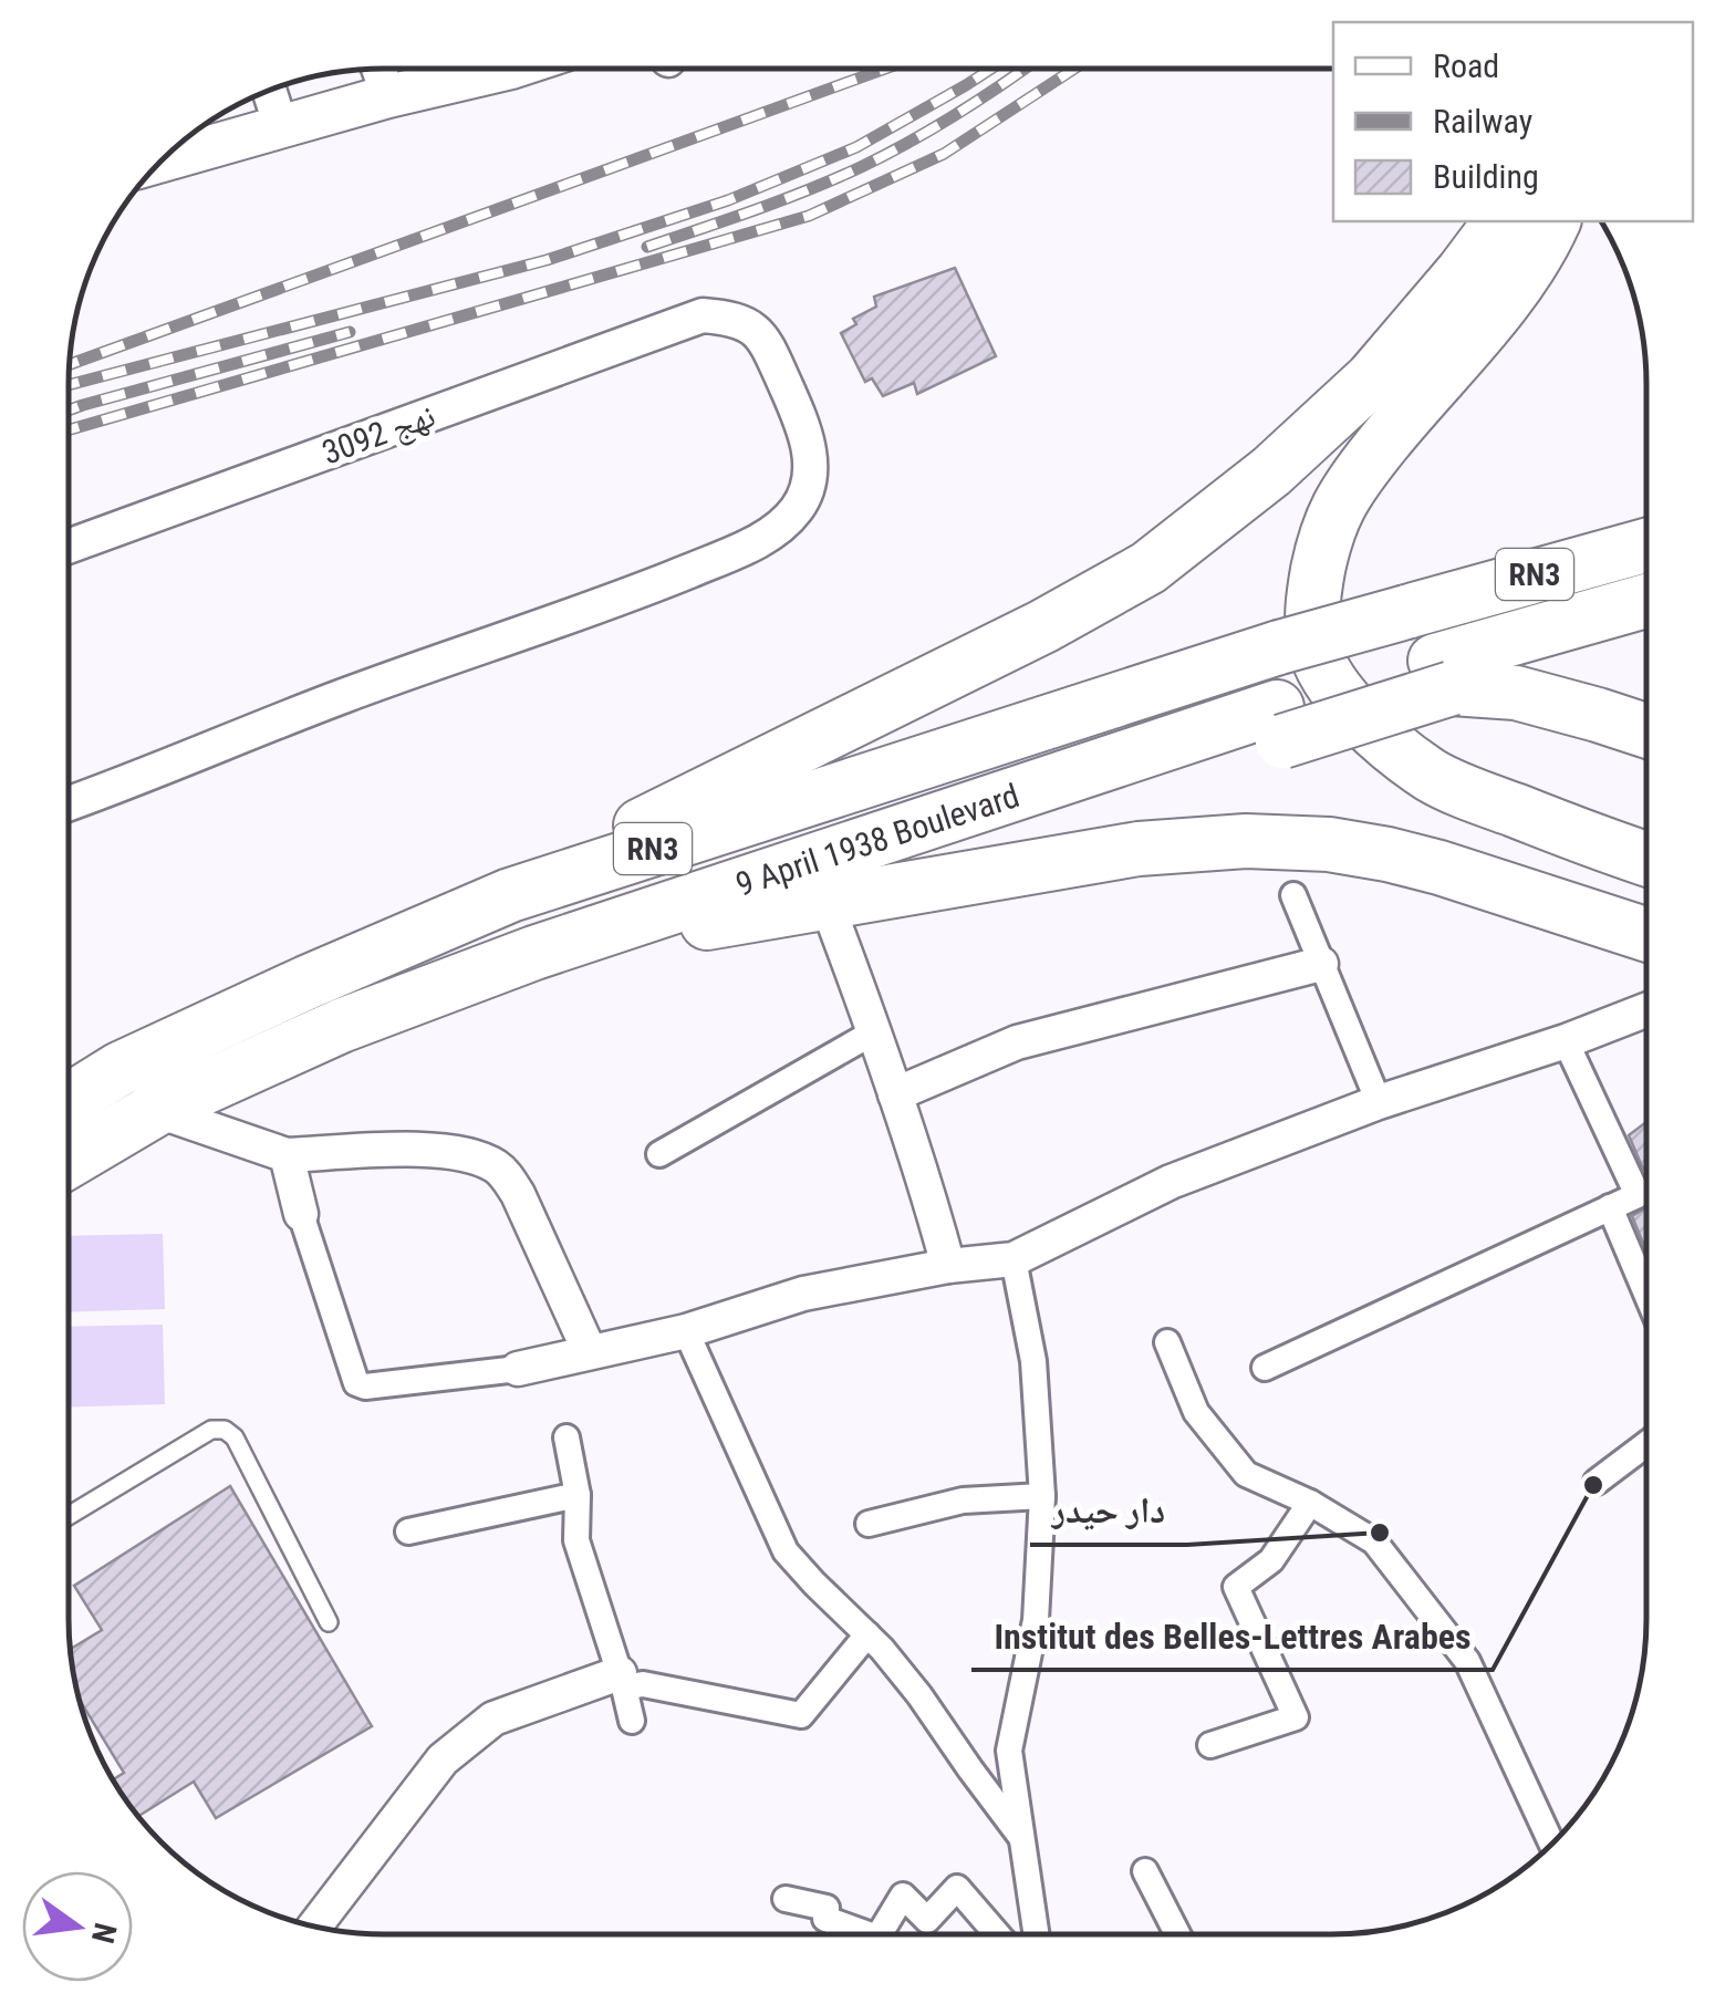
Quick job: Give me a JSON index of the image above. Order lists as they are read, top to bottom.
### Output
{
  "streets": {
    "main road": ["RN3", "9 April 1938 Boulevard"],
    "street": ["نهج 3092"]
  },
  "places": ["Institut des Belles-Lettres Arabes", "دار حيدر"],
  "legend": ["Road", "Railway", "Building"],
  "north": "right"
}
